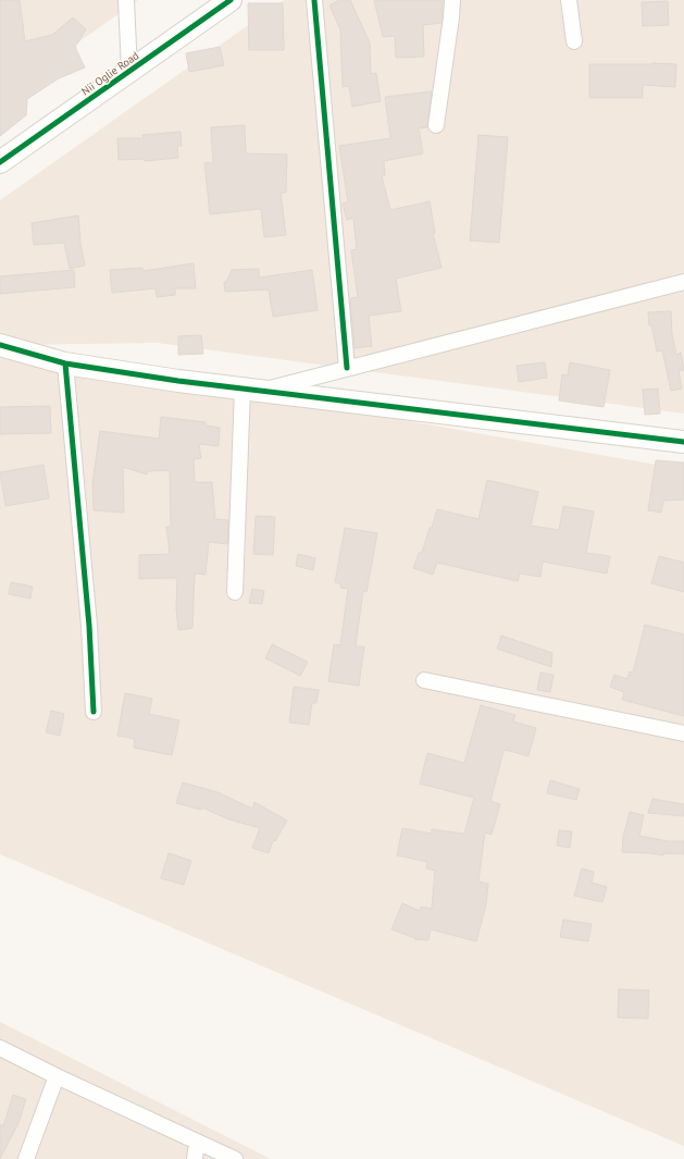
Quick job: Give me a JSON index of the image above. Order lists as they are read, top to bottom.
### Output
{
  "streets": {
    "street": ["Nii Oglie Road"]
  }
}
